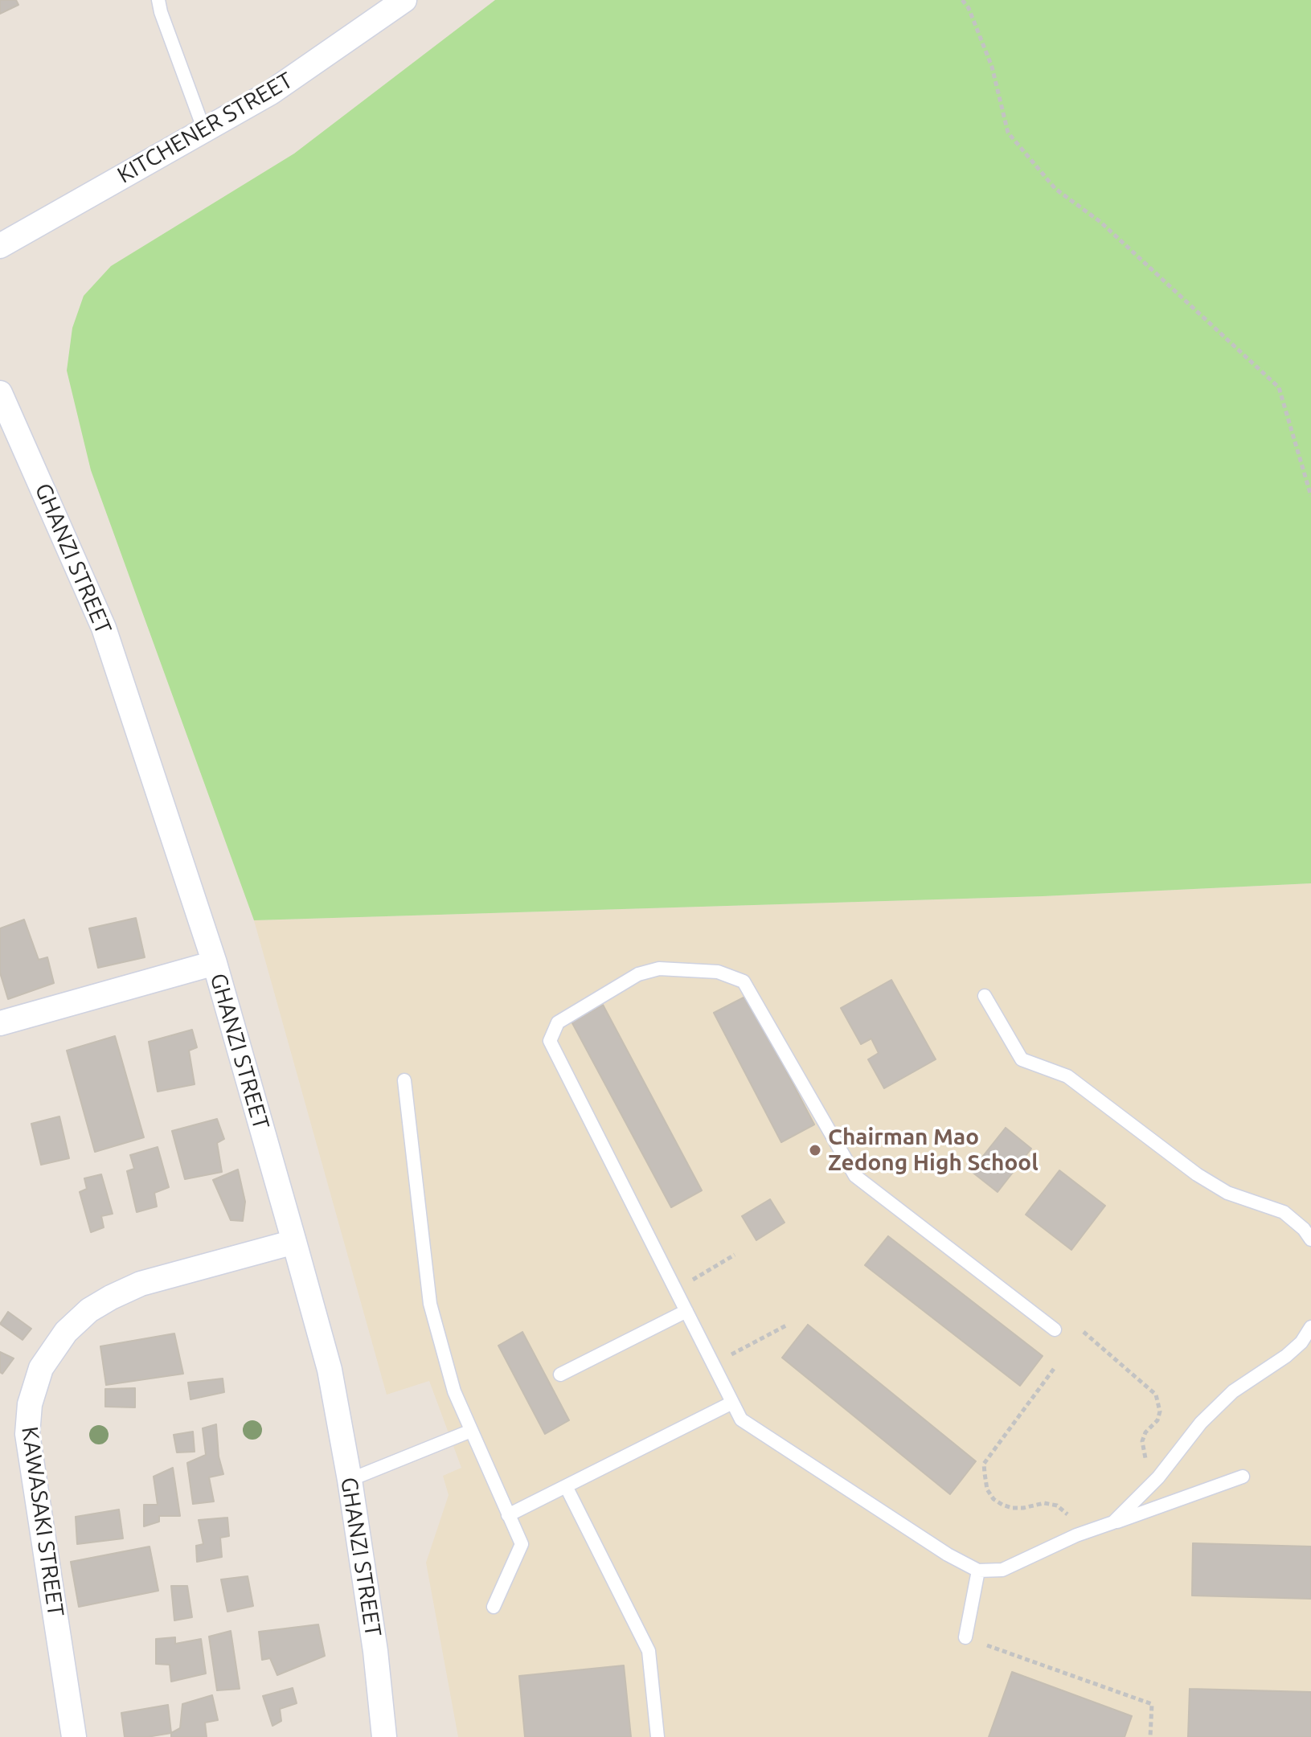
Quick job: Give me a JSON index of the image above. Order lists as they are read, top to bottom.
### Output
{
  "streets": {
    "street": ["KITCHENER STREET", "GHANZI STREET", "KAWASAKI STREET"]
  },
  "crossings": [
    ["GHANZI STREET", "KAWASAKI STREET"]
  ],
  "places": ["Chairman Mao Zedong High School"]
}
